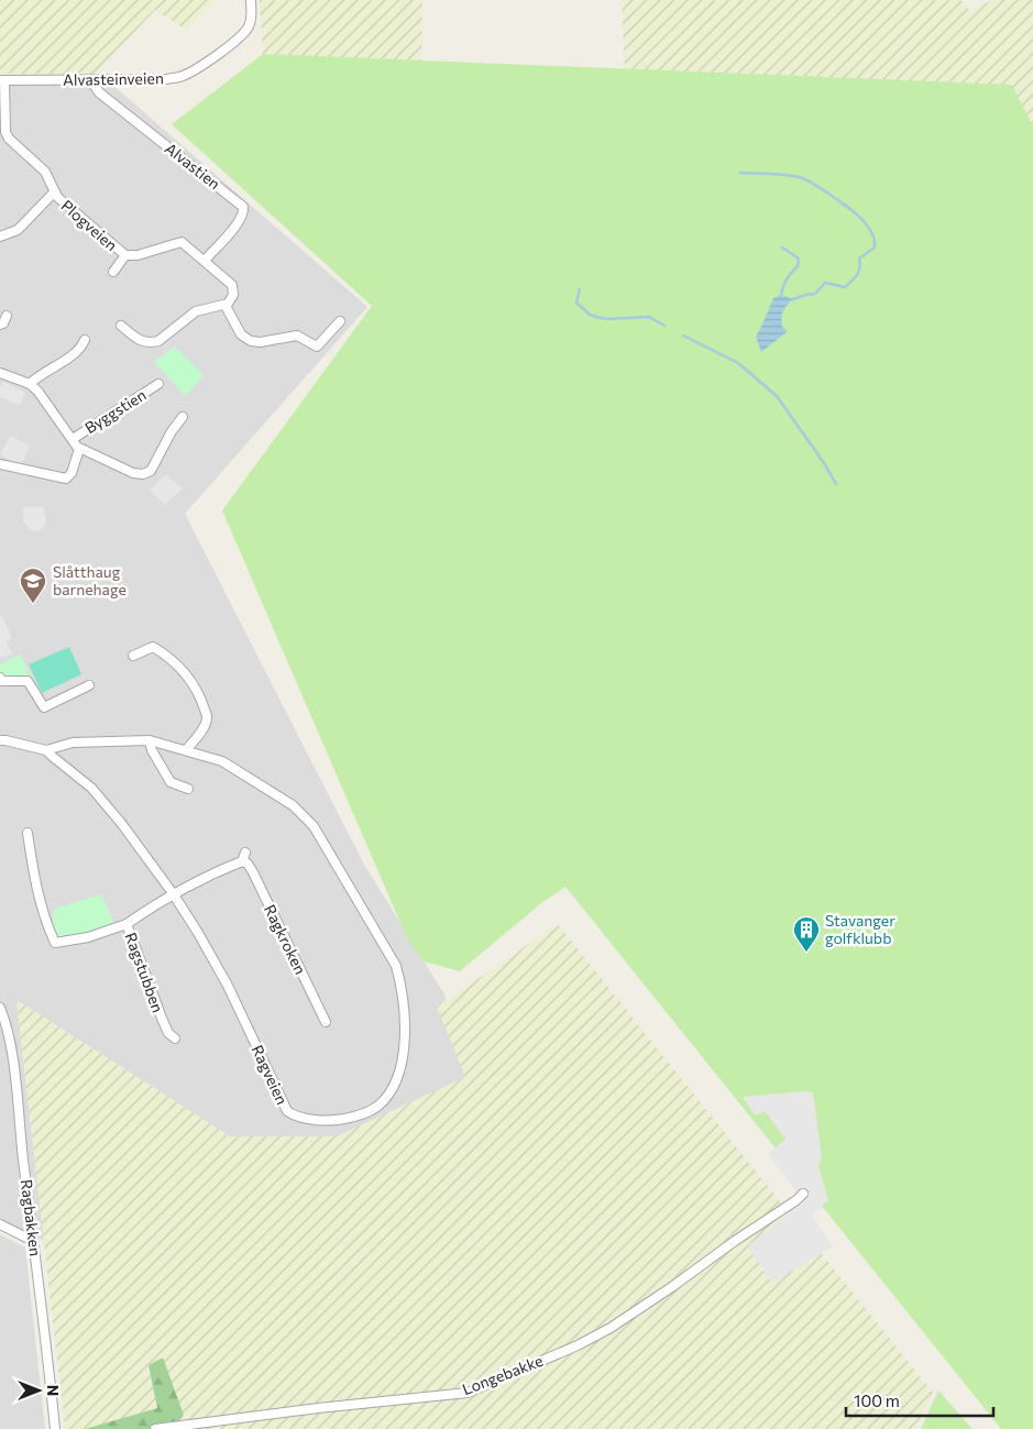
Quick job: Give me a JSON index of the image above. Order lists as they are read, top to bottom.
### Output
{
  "streets": {
    "street": [
      "Alvasteinveien",
      "Alvastien",
      "Plogveien",
      "Byggstien",
      "Ragkroken",
      "Ragstubben",
      "Ragveien",
      "Ragbakken",
      "Longebakke"
    ]
  },
  "crossings": [
    ["Alvasteinveien", "Alvastien"],
    ["Alvasteinveien", "Plogveien"],
    ["Alvastien", "Plogveien"],
    ["Ragkroken", "Ragstubben"],
    ["Ragkroken", "Ragveien"]
  ],
  "places": {
    "school or university": ["Slåtthaug barnehage"],
    "building": ["Stavanger golfklubb"]
  },
  "scale_bar": "100 m",
  "north": "right"
}
